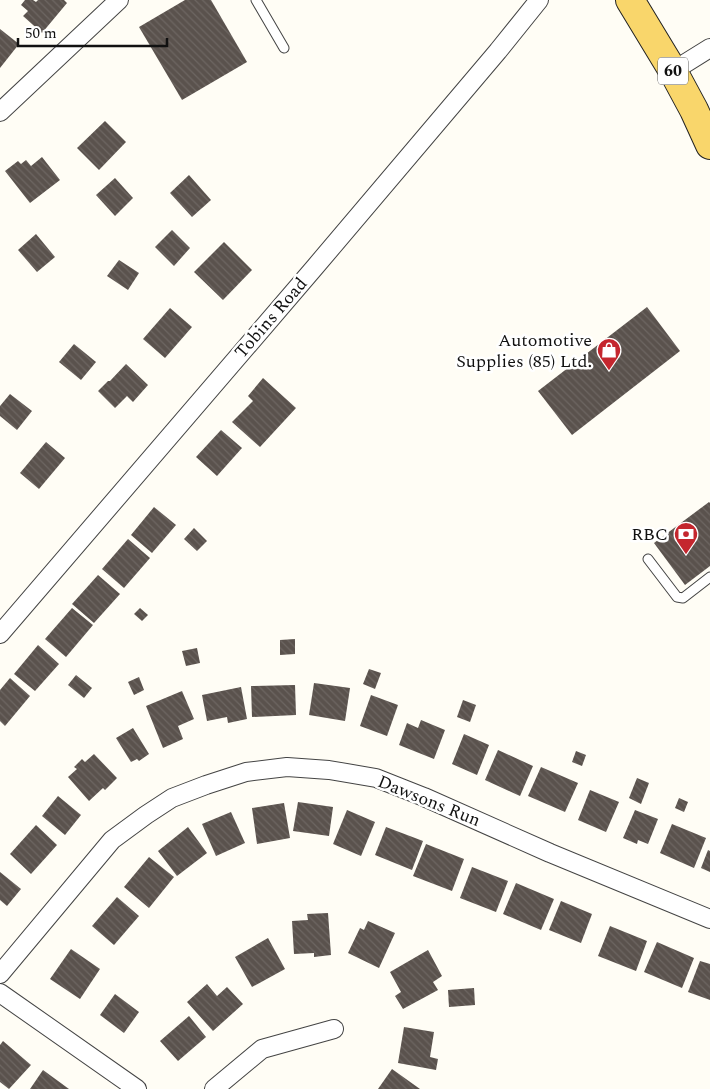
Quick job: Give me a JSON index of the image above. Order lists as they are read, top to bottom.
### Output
{
  "streets": {
    "main road": ["60"],
    "street": ["Tobins Road", "Dawsons Run"]
  },
  "places": {
    "shop": ["Automotive Supplies (85) Ltd."],
    "bank": ["RBC"]
  },
  "scale_bar": "50 m"
}
